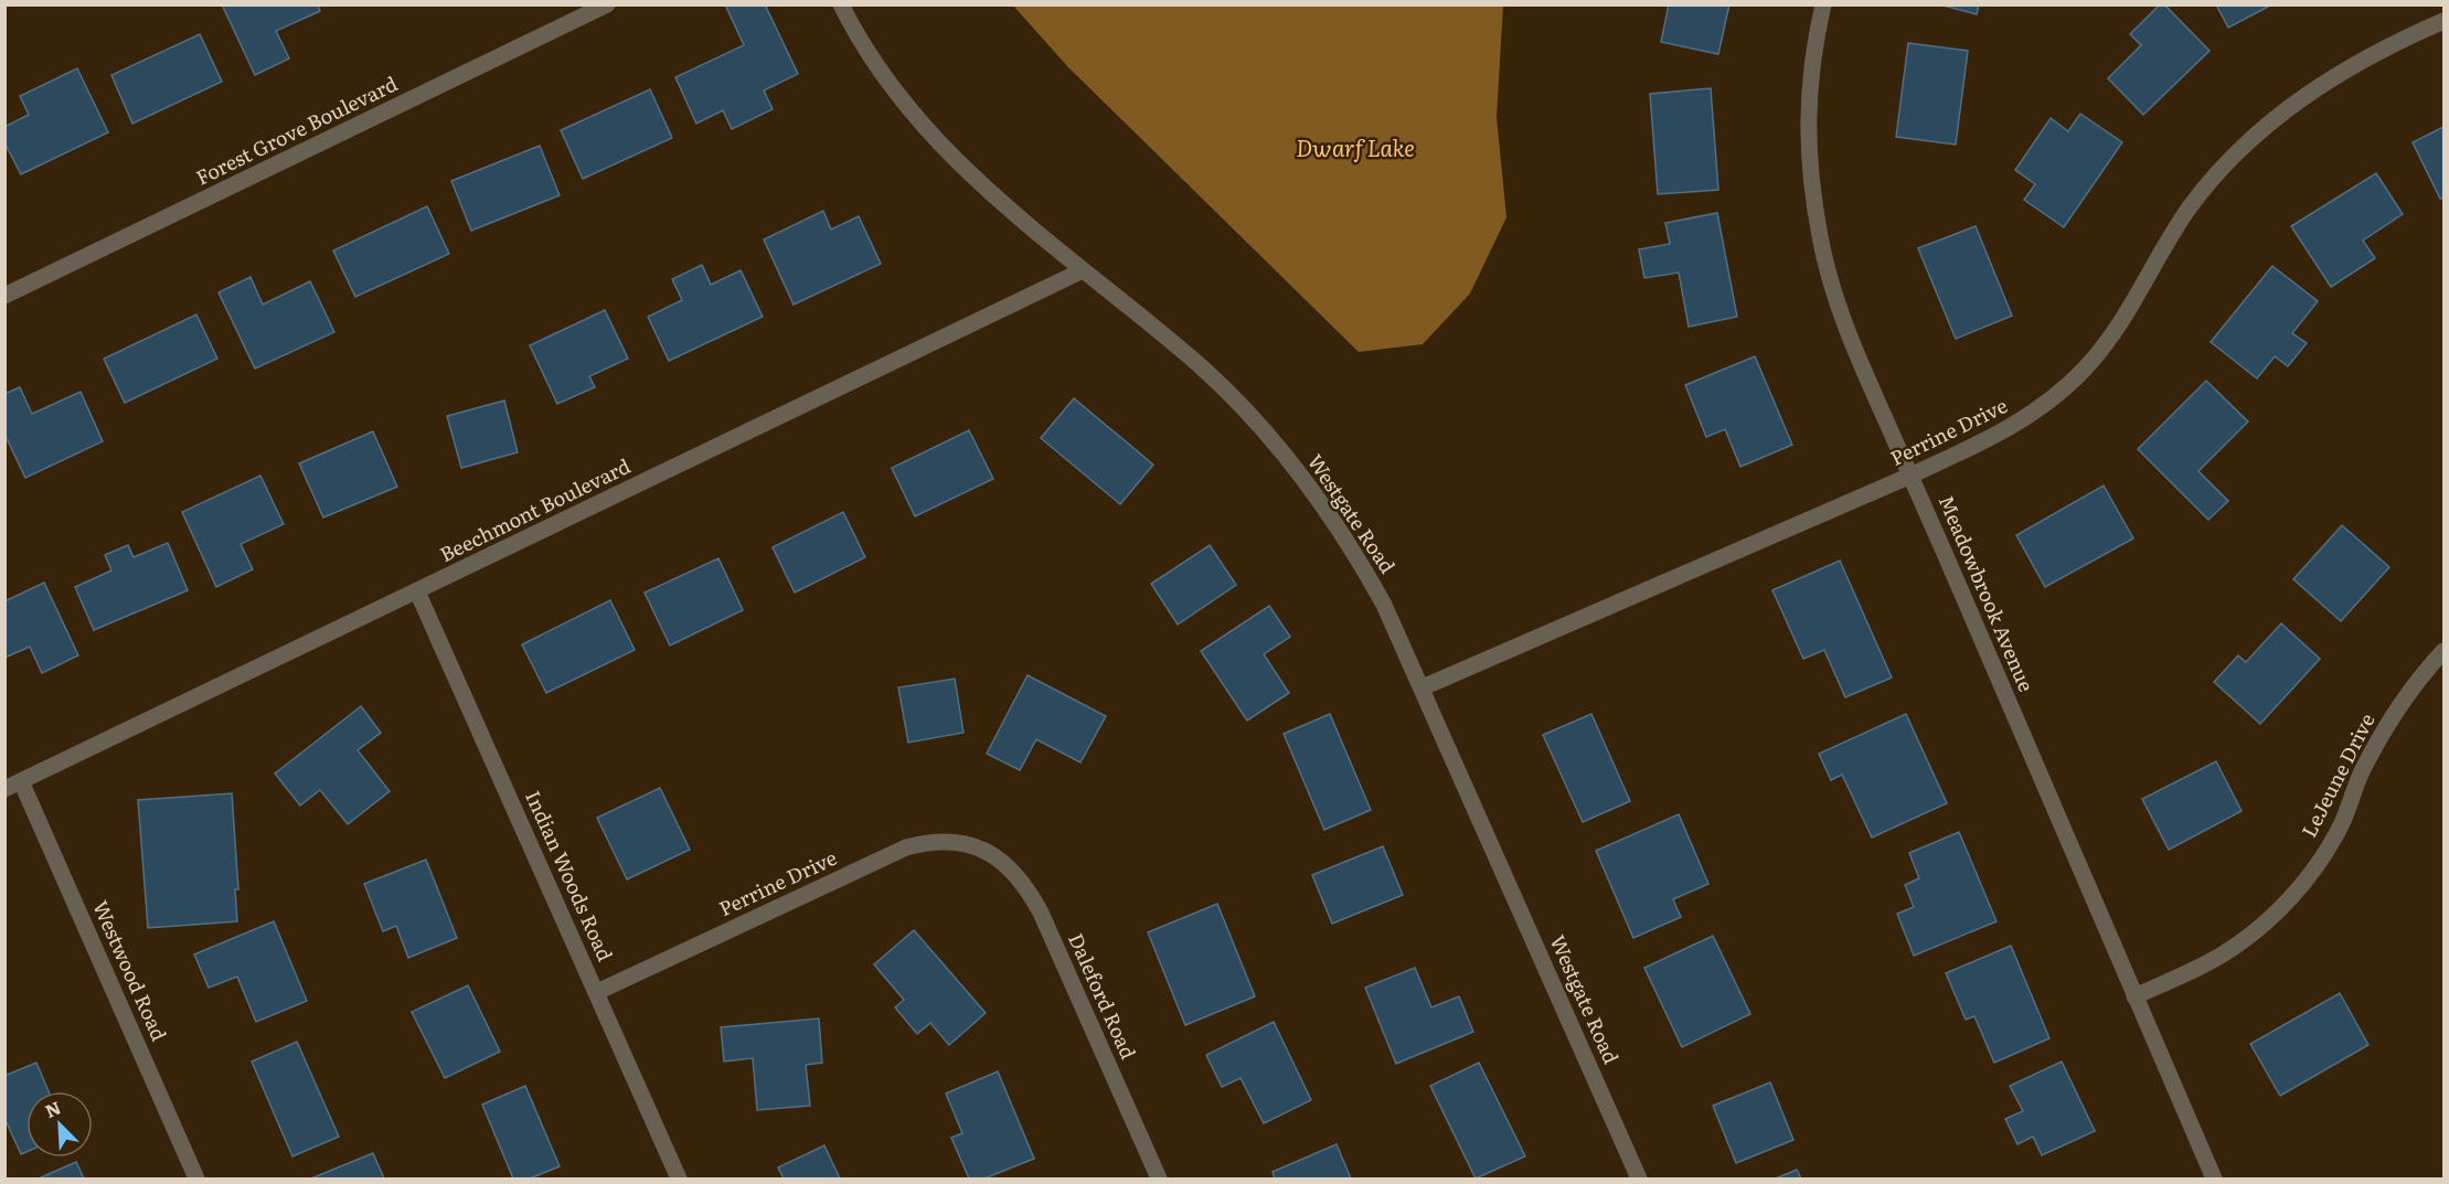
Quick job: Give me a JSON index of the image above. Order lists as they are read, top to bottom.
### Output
{
  "streets": {
    "street": [
      "Forest Grove Boulevard",
      "Perrine Drive",
      "Beechmont Boulevard",
      "Westgate Road",
      "Meadowbrook Avenue",
      "LeJeune Drive",
      "Indian Woods Road",
      "Westwood Road",
      "Daleford Road"
    ]
  },
  "crossings": [
    ["Perrine Drive", "Westgate Road"],
    ["Perrine Drive", "Meadowbrook Avenue"],
    ["Perrine Drive", "Indian Woods Road"],
    ["Perrine Drive", "Daleford Road"],
    ["Beechmont Boulevard", "Westgate Road"],
    ["Beechmont Boulevard", "Indian Woods Road"],
    ["Beechmont Boulevard", "Westwood Road"],
    ["Meadowbrook Avenue", "LeJeune Drive"]
  ],
  "water": ["Dwarf Lake"],
  "north": "top left"
}
